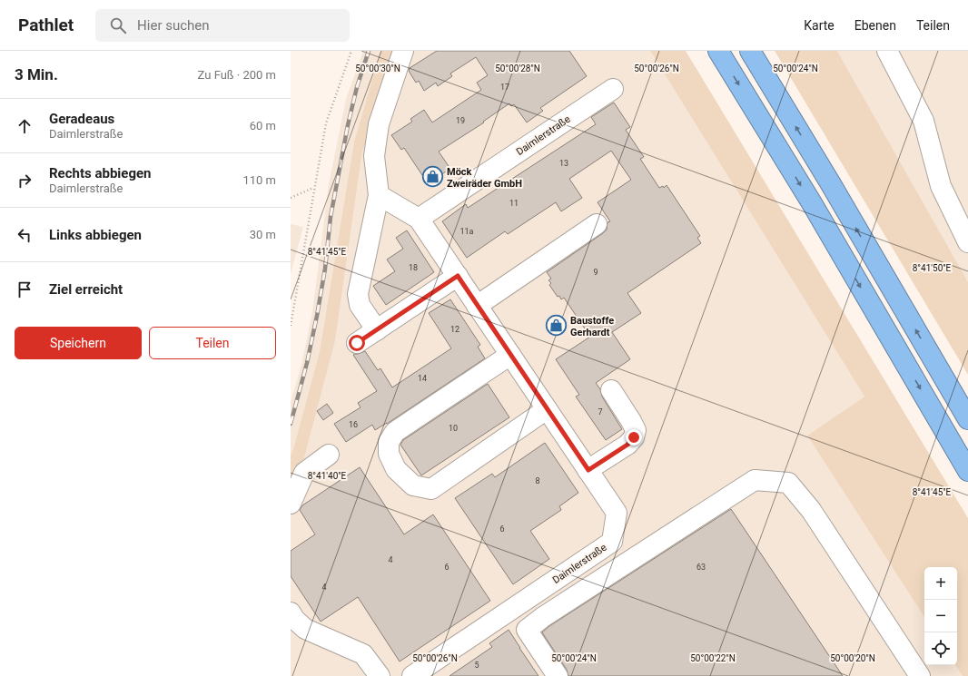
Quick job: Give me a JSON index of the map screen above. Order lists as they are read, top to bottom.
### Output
{
  "streets": {
    "street": ["Daimlerstraße"]
  },
  "places": {
    "shop": ["Möck Zweiräder GmbH", "Baustoffe Gerhardt"]
  },
  "house_numbers": [
    "17",
    "19",
    "13",
    "11",
    "11a",
    "18",
    "9",
    "12",
    "14",
    "7",
    "16",
    "10",
    "8",
    "6",
    "4",
    "6",
    "63",
    "4",
    "5"
  ],
  "page": {
    "header": "Pathlet",
    "search": "Hier suchen",
    "nav": ["Karte", "Ebenen", "Teilen"],
    "heading": ["3 Min.", "Zu Fuß · 200 m"],
    "list": [
      ["Geradeaus", "Daimlerstraße", "60 m"],
      ["Rechts abbiegen", "Daimlerstraße", "110 m"],
      ["Links abbiegen", "30 m"],
      "Ziel erreicht"
    ],
    "buttons": ["Speichern", "Teilen"],
    "map_buttons": ["+", "−"]
  },
  "coordinates": [
    "50°00'30\"N",
    "50°00'28\"N",
    "50°00'26\"N",
    "50°00'24\"N",
    "8°41'45\"E",
    "8°41'50\"E",
    "8°41'40\"E",
    "50°00'22\"N",
    "50°00'20\"N"
  ]
}
